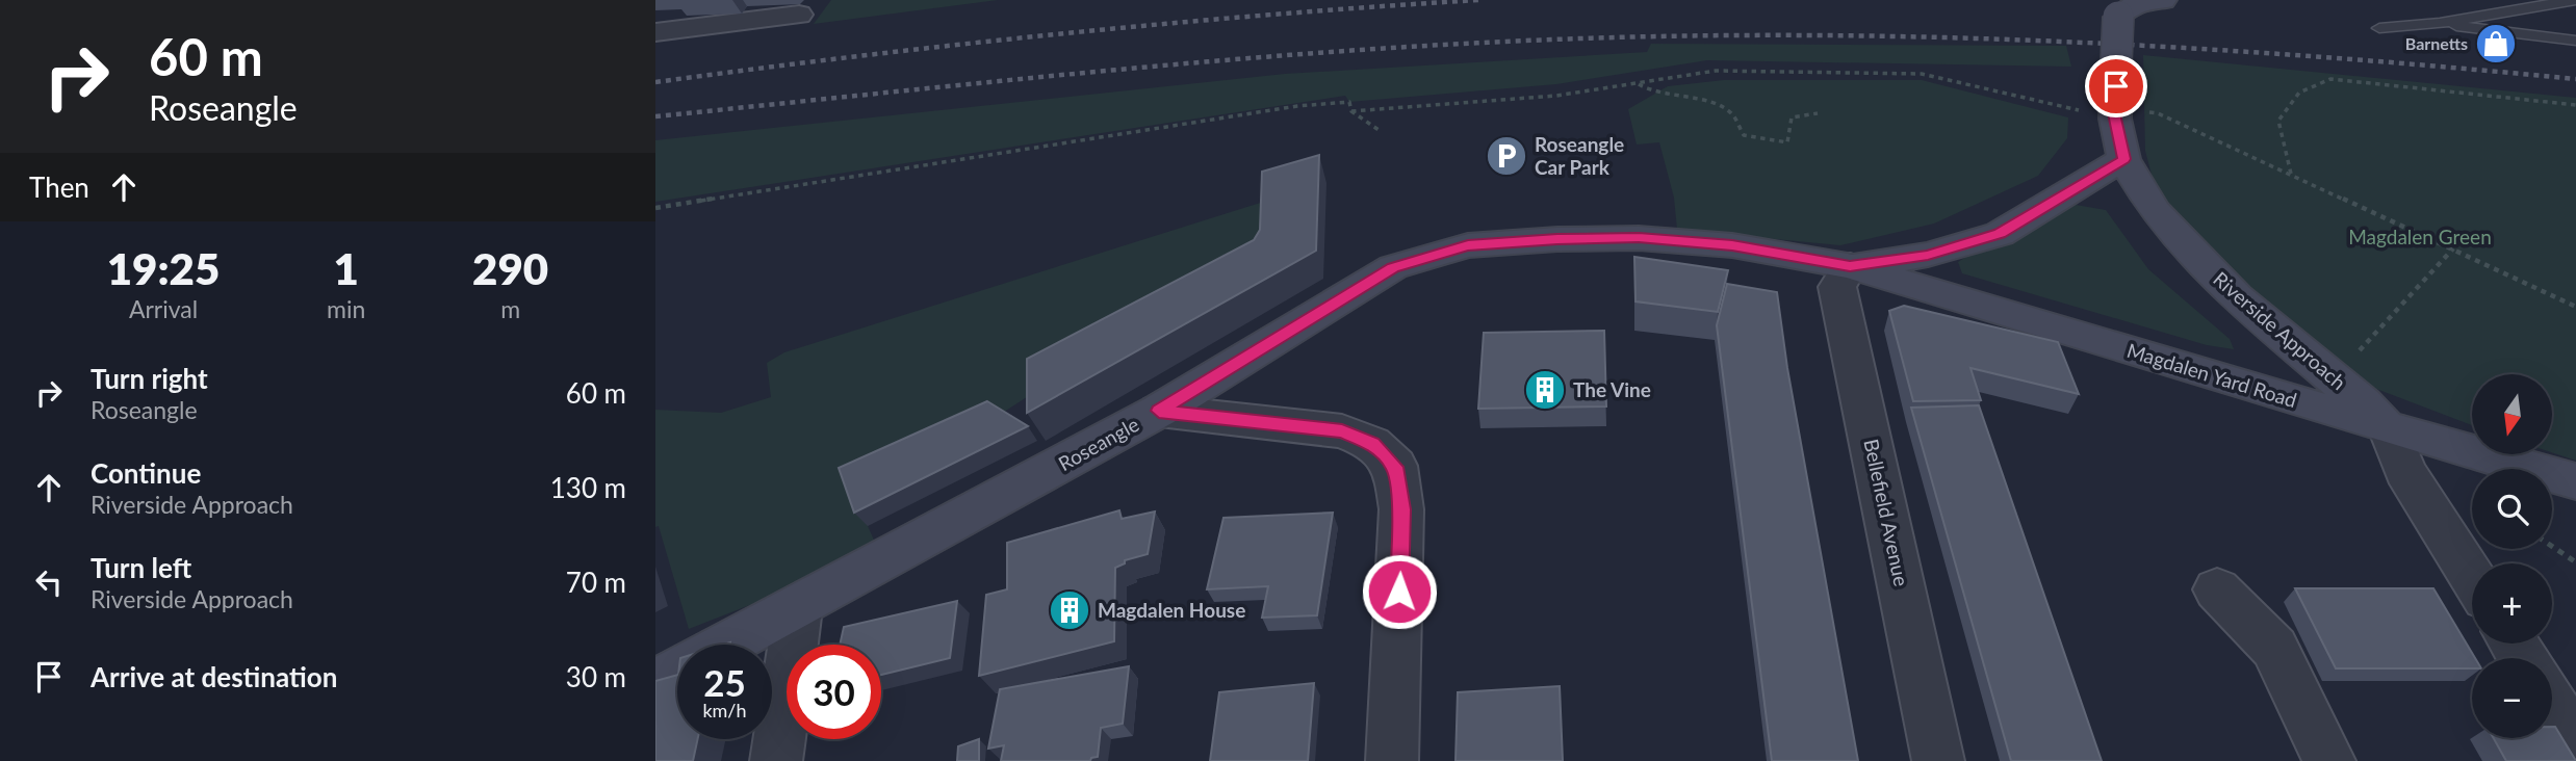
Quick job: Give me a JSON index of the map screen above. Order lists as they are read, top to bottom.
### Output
{
  "streets": {
    "street": [
      "Riverside Approach",
      "Magdalen Yard Road",
      "Roseangle",
      "Bellefield Avenue"
    ]
  },
  "crossings": [
    ["Riverside Approach", "Magdalen Yard Road"],
    ["Magdalen Yard Road", "Roseangle"],
    ["Magdalen Yard Road", "Bellefield Avenue"],
    ["Roseangle", "Bellefield Avenue"]
  ],
  "parks": ["Magdalen Green"],
  "places": {
    "shop": ["Barnetts"],
    "parking": ["Roseangle Car Park"],
    "building": ["The Vine", "Magdalen House"]
  },
  "north": "bottom",
  "page": {
    "turn": ["60 m", "Roseangle"],
    "then": "Then",
    "eta": [
      "19:25",
      "Arrival",
      "1",
      "min",
      "290",
      "m"
    ],
    "list": [
      {
        "name": "Turn right",
        "note": "Roseangle",
        "value": "60 m"
      },
      {
        "name": "Continue",
        "note": "Riverside Approach",
        "value": "130 m"
      },
      {
        "name": "Turn left",
        "note": "Riverside Approach",
        "value": "70 m"
      },
      {
        "name": "Arrive at destination",
        "value": "30 m"
      }
    ],
    "map_buttons": ["+", "−"],
    "speed": "25 km/h",
    "limit": "30"
  }
}
